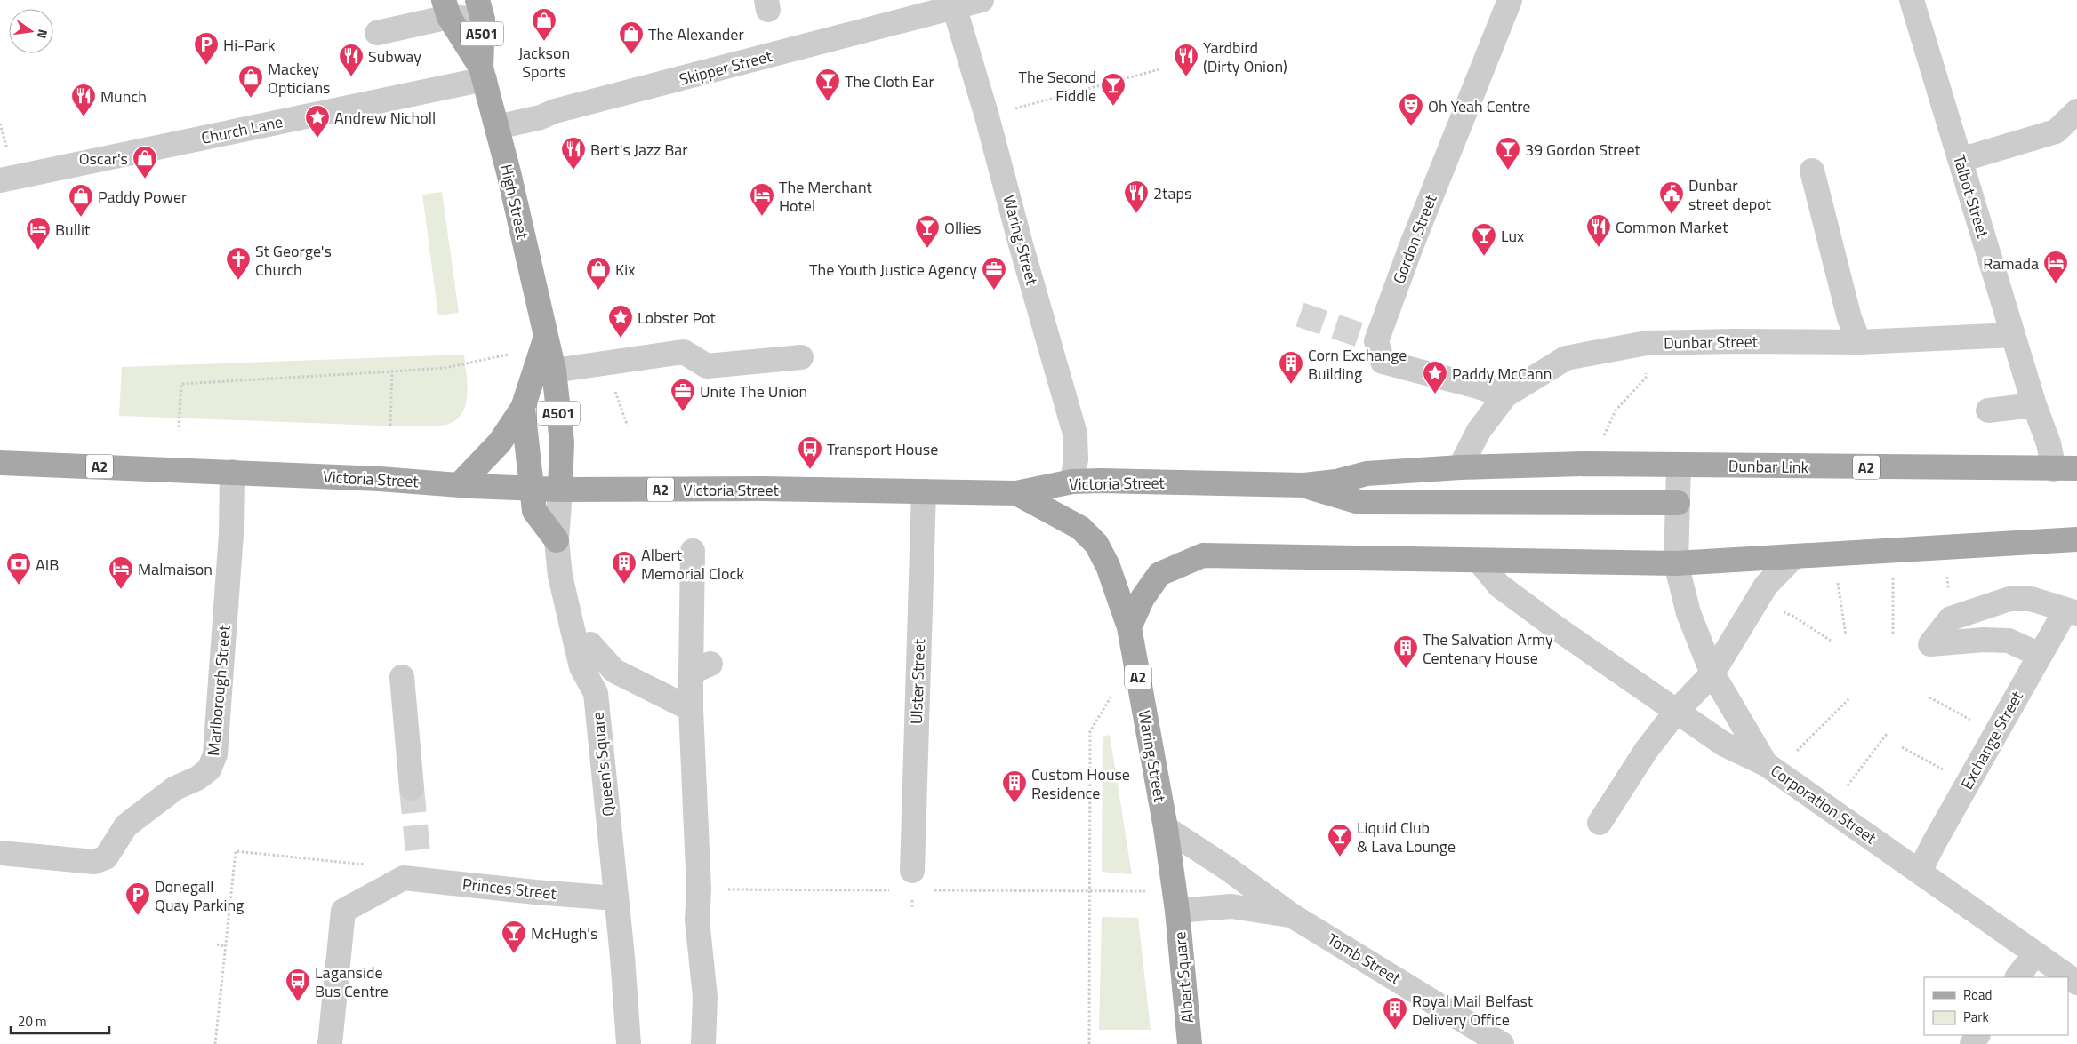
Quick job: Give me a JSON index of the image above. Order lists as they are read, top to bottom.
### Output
{
  "streets": {
    "main road": [
      "A501",
      "High Street",
      "Waring Street",
      "A2",
      "Dunbar Link",
      "Victoria Street",
      "Albert Square"
    ],
    "street": [
      "Skipper Street",
      "Church Lane",
      "Talbot Street",
      "Gordon Street",
      "Dunbar Street",
      "Ulster Street",
      "Marlborough Street",
      "Exchange Street",
      "Queen's Square",
      "Corporation Street",
      "Princes Street",
      "Tomb Street"
    ]
  },
  "crossings": [
    ["A501", "High Street"],
    ["A501", "Victoria Street"],
    ["Skipper Street", "High Street"],
    ["Skipper Street", "Waring Street"],
    ["Church Lane", "High Street"],
    ["Talbot Street", "Dunbar Street"],
    ["Talbot Street", "Dunbar Link"],
    ["High Street", "Victoria Street"],
    ["High Street", "Queen's Square"],
    ["Gordon Street", "Dunbar Street"],
    ["Waring Street", "Victoria Street"],
    ["Waring Street", "Tomb Street"],
    ["Waring Street", "Albert Square"],
    ["Dunbar Street", "Dunbar Link"],
    ["Dunbar Street", "Victoria Street"],
    ["Dunbar Link", "Victoria Street"],
    ["Dunbar Link", "Corporation Street"],
    ["Victoria Street", "Ulster Street"],
    ["Victoria Street", "Marlborough Street"],
    ["Victoria Street", "Queen's Square"],
    ["Exchange Street", "Corporation Street"],
    ["Queen's Square", "Princes Street"],
    ["Tomb Street", "Albert Square"]
  ],
  "places": {
    "shop": [
      "Jackson Sports",
      "The Alexander",
      "Mackey Opticians",
      "Oscar's",
      "Paddy Power",
      "Kix"
    ],
    "parking": ["Hi-Park", "Donegall Quay Parking"],
    "restaurant": [
      "Subway",
      "Yardbird (Dirty Onion)",
      "Munch",
      "Bert's Jazz Bar",
      "2taps",
      "Common Market"
    ],
    "bar": [
      "The Cloth Ear",
      "The Second Fiddle",
      "39 Gordon Street",
      "Ollies",
      "Lux",
      "Liquid Club & Lava Lounge",
      "McHugh's"
    ],
    "theatre": ["Oh Yeah Centre"],
    "place": ["Andrew Nicholl", "Lobster Pot", "Paddy McCann"],
    "public building": ["Dunbar street depot"],
    "hotel": [
      "The Merchant Hotel",
      "Bullit",
      "Ramada",
      "Malmaison"
    ],
    "church": ["St George's Church"],
    "office": ["The Youth Justice Agency", "Unite The Union"],
    "building": [
      "Corn Exchange Building",
      "Albert Memorial Clock",
      "The Salvation Army Centenary House",
      "Custom House Residence",
      "Royal Mail Belfast Delivery Office"
    ],
    "bus stop": ["Transport House", "Laganside Bus Centre"],
    "bank": ["AIB"]
  },
  "legend": ["Road", "Park"],
  "scale_bar": "20 m",
  "north": "right"
}
